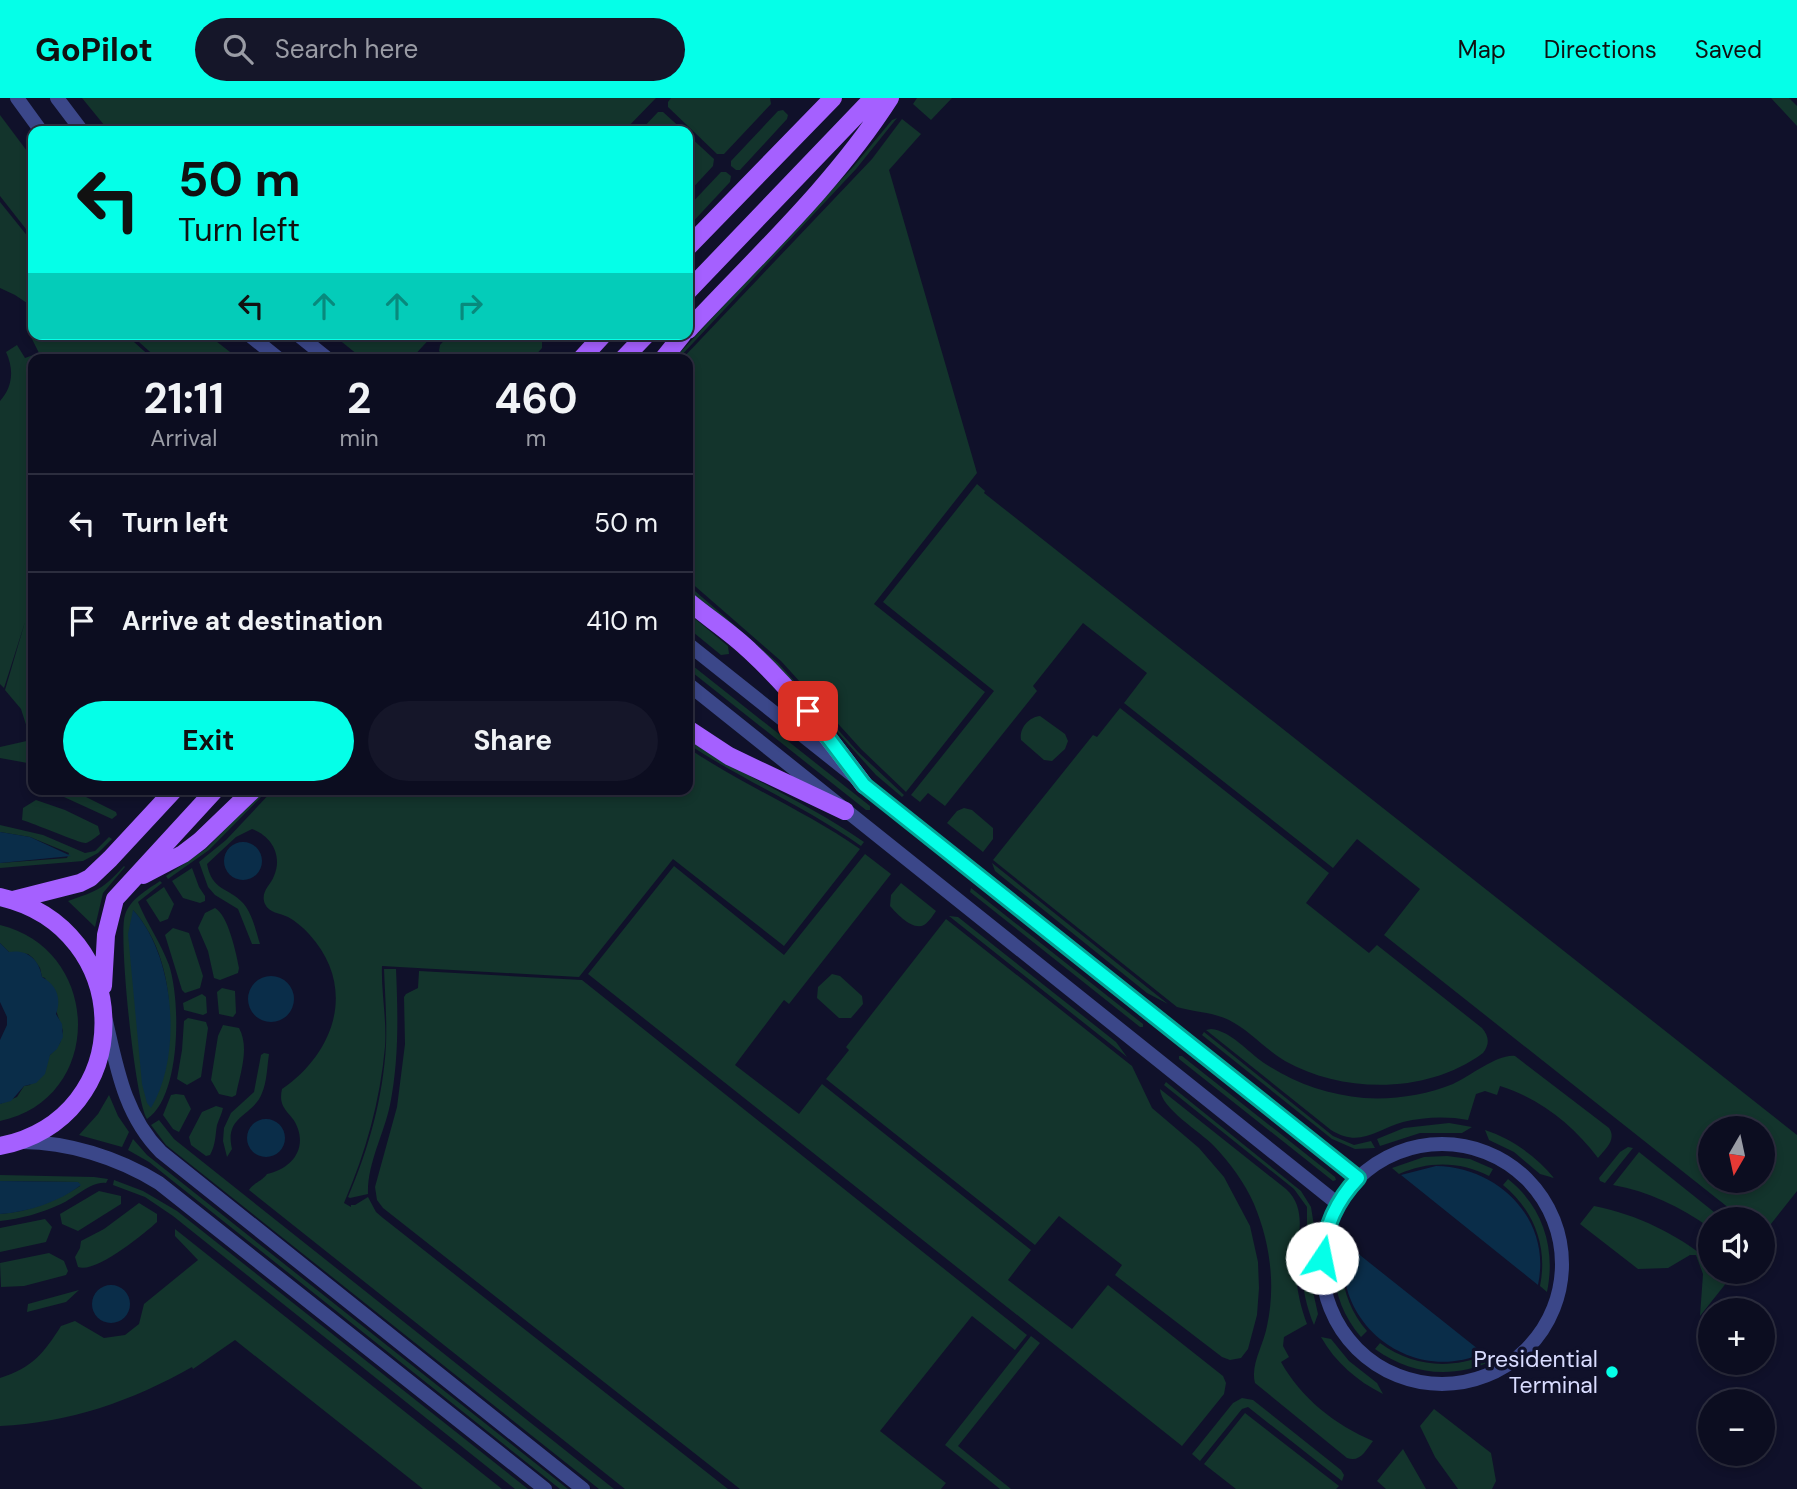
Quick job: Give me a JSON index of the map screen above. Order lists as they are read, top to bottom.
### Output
{
  "places": ["Presidential Terminal"],
  "north": "bottom",
  "page": {
    "header": "GoPilot",
    "search": "Search here",
    "nav": ["Map", "Directions", "Saved"],
    "turn": ["50 m", "Turn left"],
    "eta": [
      "21:11",
      "Arrival",
      "2",
      "min",
      "460",
      "m"
    ],
    "list": [
      {
        "name": "Turn left",
        "value": "50 m"
      },
      {
        "name": "Arrive at destination",
        "value": "410 m"
      }
    ],
    "buttons": ["Exit", "Share"],
    "map_buttons": ["+", "−"]
  }
}
